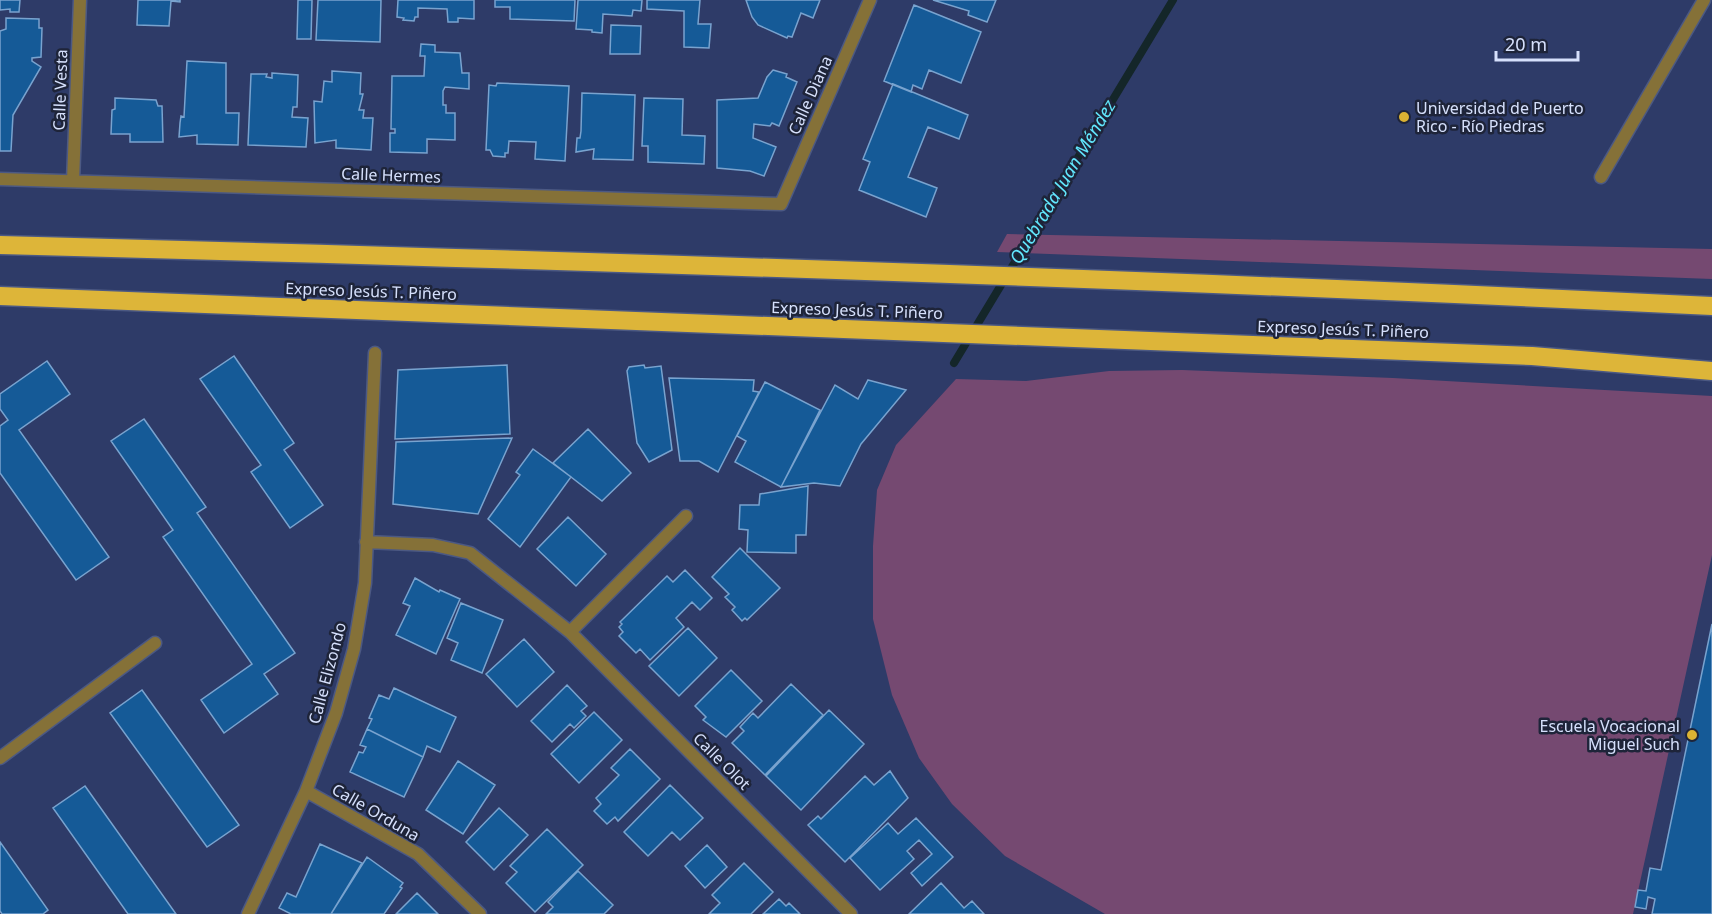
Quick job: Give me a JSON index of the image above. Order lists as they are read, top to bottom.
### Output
{
  "streets": {
    "highway": ["Expreso Jesús T. Piñero"],
    "street": [
      "Calle Vesta",
      "Calle Diana",
      "Calle Hermes",
      "Calle Elizondo",
      "Calle Olot",
      "Calle Orduna"
    ]
  },
  "crossings": [
    ["Calle Vesta", "Calle Hermes"],
    ["Calle Diana", "Calle Hermes"],
    ["Calle Elizondo", "Calle Olot"],
    ["Calle Elizondo", "Calle Orduna"]
  ],
  "water": ["Quebrada Juan Méndez"],
  "places": ["Universidad de Puerto Rico - Río Piedras", "Escuela Vocacional Miguel Such"],
  "scale_bar": "20 m"
}
